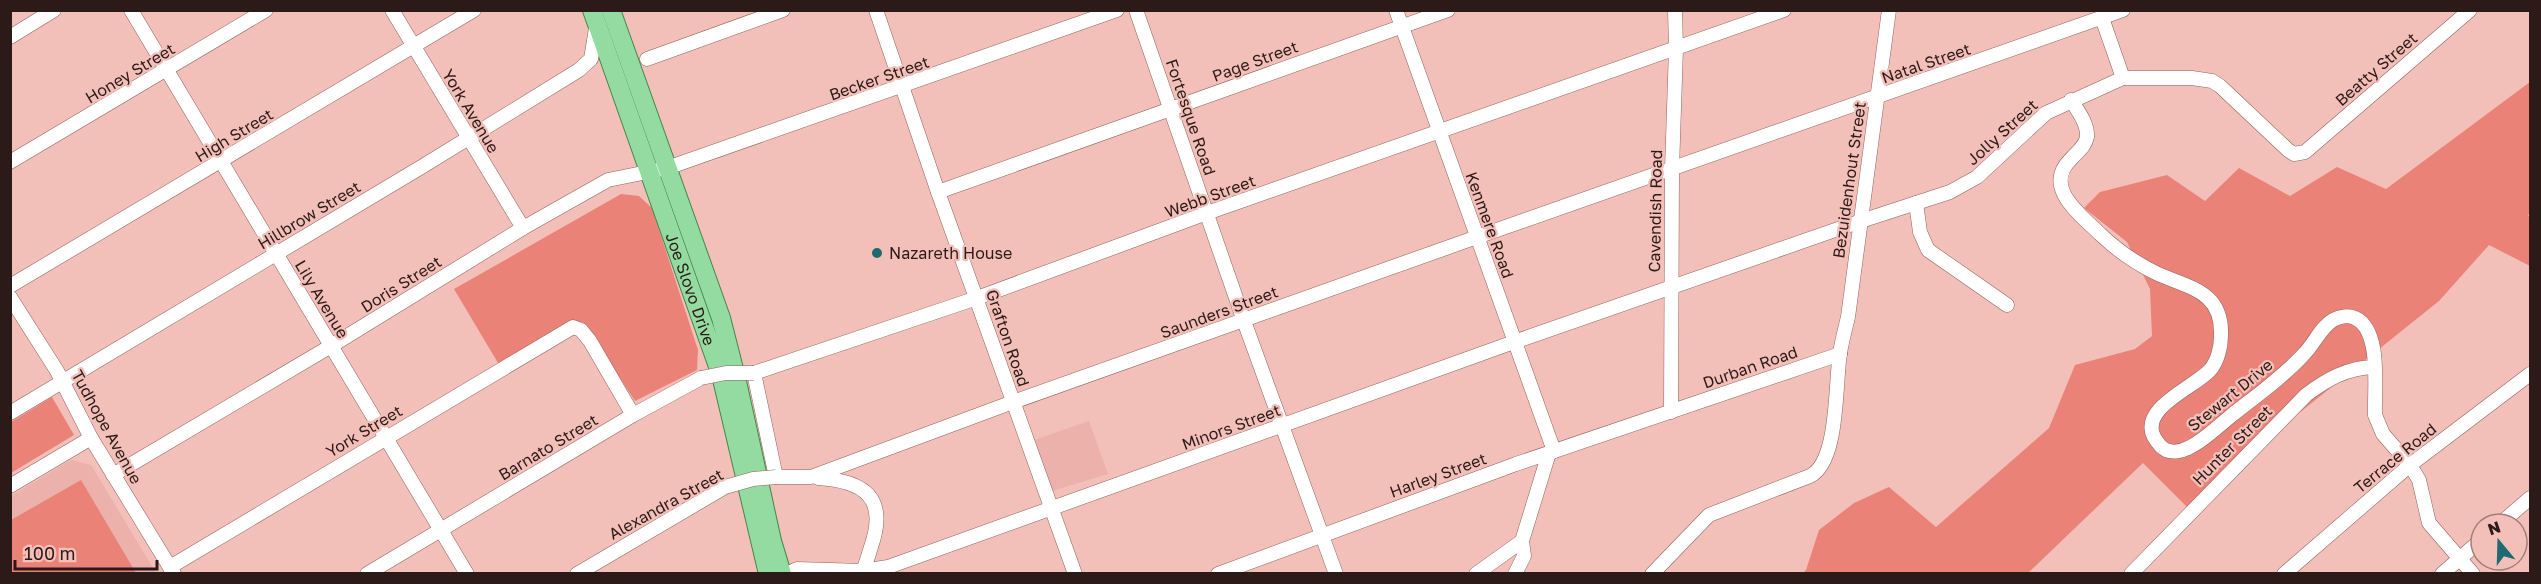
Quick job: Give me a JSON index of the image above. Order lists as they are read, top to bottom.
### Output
{
  "streets": {
    "main road": ["Joe Slovo Drive"],
    "street": [
      "Page Street",
      "Natal Street",
      "Beatty Street",
      "Honey Street",
      "Becker Street",
      "York Avenue",
      "Fortesque Road",
      "Jolly Street",
      "High Street",
      "Bezuidenhout Street",
      "Webb Street",
      "Cavendish Road",
      "Hillbrow Street",
      "Kenmere Road",
      "Doris Street",
      "Lily Avenue",
      "Saunders Street",
      "Grafton Road",
      "Durban Road",
      "Stewart Drive",
      "Tudhope Avenue",
      "Minors Street",
      "York Street",
      "Hunter Street",
      "Barnato Street",
      "Terrace Road",
      "Harley Street",
      "Alexandra Street"
    ]
  },
  "crossings": [
    ["Page Street", "Fortesque Road"],
    ["Page Street", "Kenmere Road"],
    ["Page Street", "Grafton Road"],
    ["Natal Street", "Bezuidenhout Street"],
    ["Natal Street", "Cavendish Road"],
    ["Natal Street", "Saunders Street"],
    ["Beatty Street", "Jolly Street"],
    ["Honey Street", "Lily Avenue"],
    ["Becker Street", "Doris Street"],
    ["Becker Street", "Joe Slovo Drive"],
    ["Becker Street", "Grafton Road"],
    ["York Avenue", "High Street"],
    ["York Avenue", "Hillbrow Street"],
    ["York Avenue", "Doris Street"],
    ["Fortesque Road", "Webb Street"],
    ["Fortesque Road", "Saunders Street"],
    ["Fortesque Road", "Minors Street"],
    ["Fortesque Road", "Harley Street"],
    ["Jolly Street", "Bezuidenhout Street"],
    ["Jolly Street", "Cavendish Road"],
    ["Jolly Street", "Stewart Drive"],
    ["Jolly Street", "Minors Street"],
    ["High Street", "Lily Avenue"],
    ["Bezuidenhout Street", "Durban Road"],
    ["Webb Street", "Cavendish Road"],
    ["Webb Street", "Kenmere Road"],
    ["Webb Street", "Grafton Road"],
    ["Webb Street", "Barnato Street"],
    ["Cavendish Road", "Saunders Street"],
    ["Cavendish Road", "Durban Road"],
    ["Cavendish Road", "Minors Street"],
    ["Cavendish Road", "Harley Street"],
    ["Hillbrow Street", "Joe Slovo Drive"],
    ["Hillbrow Street", "Lily Avenue"],
    ["Hillbrow Street", "Tudhope Avenue"],
    ["Kenmere Road", "Saunders Street"],
    ["Kenmere Road", "Minors Street"],
    ["Kenmere Road", "Harley Street"],
    ["Doris Street", "Joe Slovo Drive"],
    ["Doris Street", "Lily Avenue"],
    ["Doris Street", "Tudhope Avenue"],
    ["Joe Slovo Drive", "Minors Street"],
    ["Lily Avenue", "York Street"],
    ["Lily Avenue", "Barnato Street"],
    ["Saunders Street", "Grafton Road"],
    ["Saunders Street", "Alexandra Street"],
    ["Grafton Road", "Minors Street"],
    ["Durban Road", "Harley Street"],
    ["Stewart Drive", "Hunter Street"],
    ["Tudhope Avenue", "York Street"],
    ["York Street", "Barnato Street"]
  ],
  "places": ["Nazareth House"],
  "scale_bar": "100 m",
  "north": "top"
}
